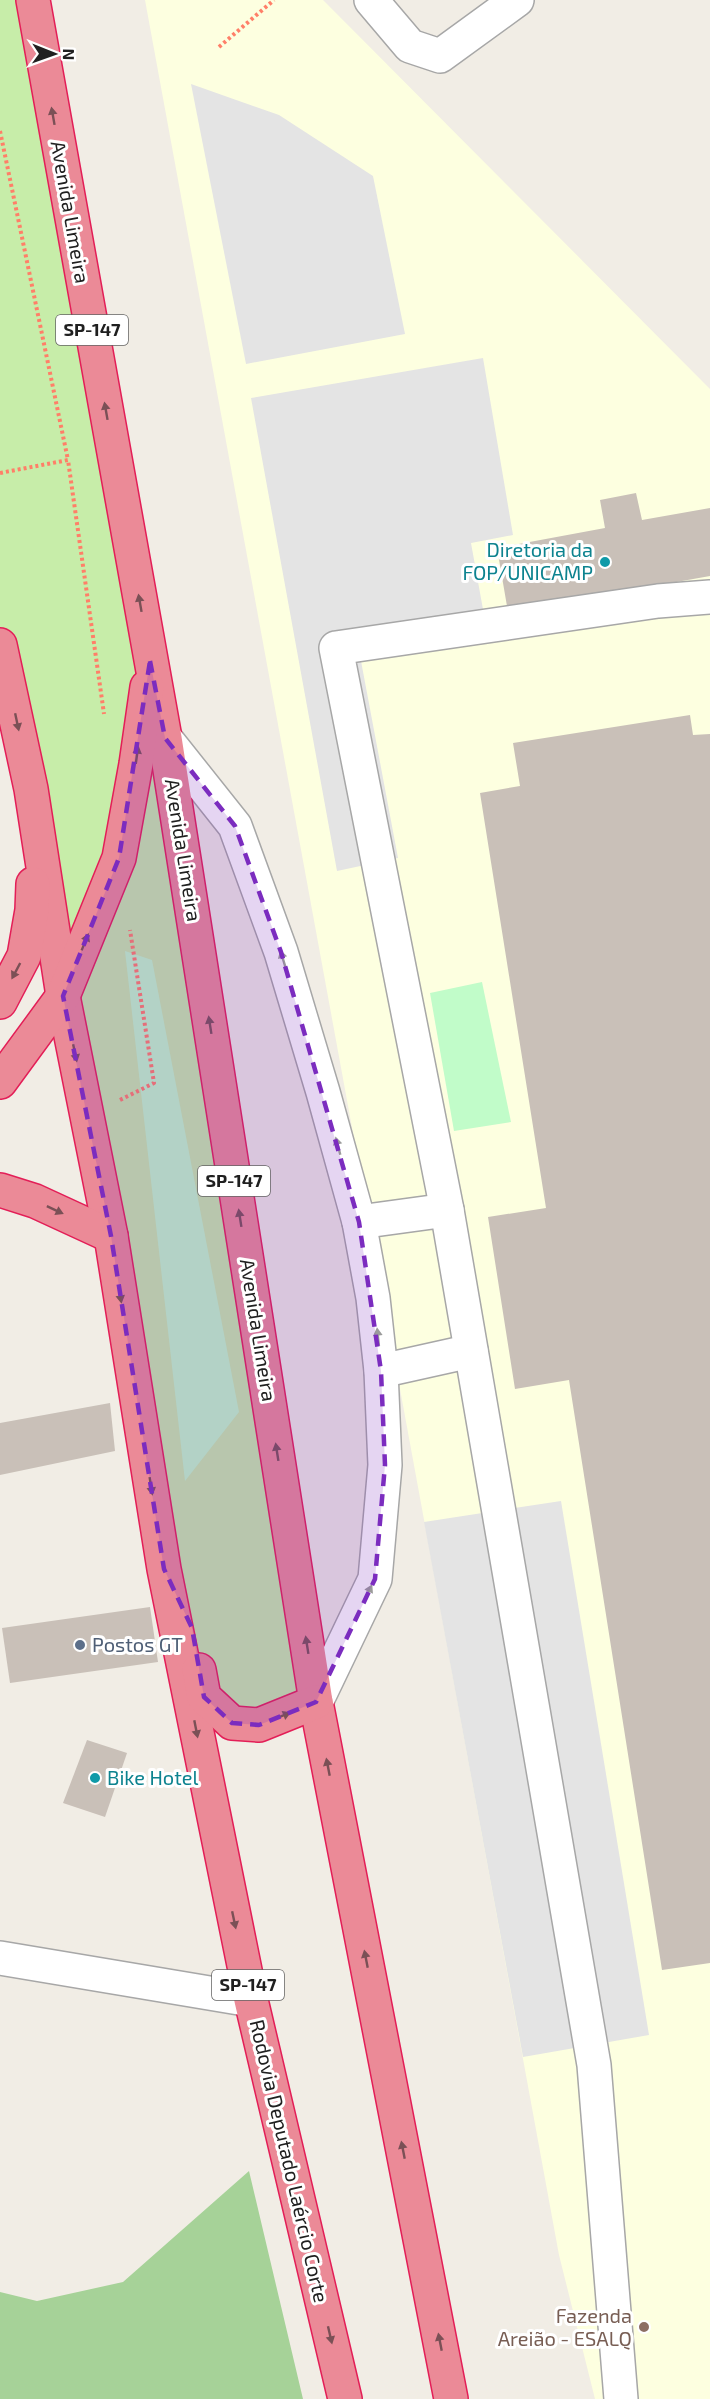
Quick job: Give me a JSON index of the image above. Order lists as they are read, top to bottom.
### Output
{
  "streets": {
    "highway": ["Avenida Limeira", "SP-147", "Rodovia Deputado Laércio Corte"]
  },
  "crossings": [
    ["Avenida Limeira", "SP-147"],
    ["SP-147", "Rodovia Deputado Laércio Corte"]
  ],
  "places": [
    "Diretoria da FOP/UNICAMP",
    "Postos GT",
    "Bike Hotel",
    "Fazenda Areião - ESALQ"
  ],
  "north": "right"
}
